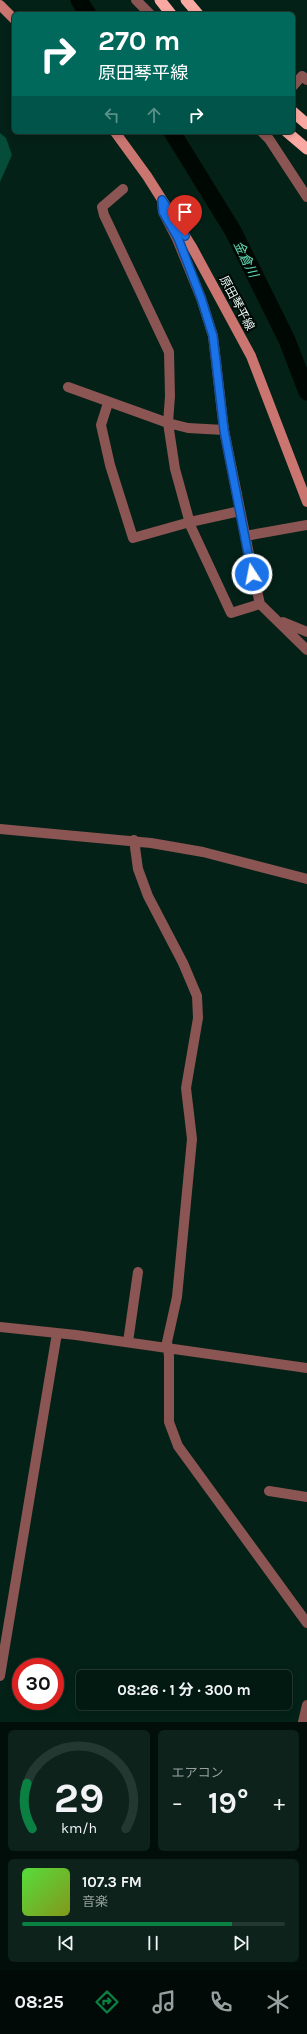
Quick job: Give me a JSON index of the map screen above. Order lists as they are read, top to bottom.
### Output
{
  "streets": {
    "main road": ["原田琴平線"]
  },
  "water": ["金倉川"],
  "page": {
    "turn": ["270 m", "原田琴平線"],
    "limit": "30",
    "trip": "08:26 · 1 分 · 300 m",
    "tile": "エアコン",
    "heat": ["−", "19°", "+"],
    "song": ["107.3 FM", "音楽"],
    "tabs": "08:25",
    "gauge": ["29", "km/h"]
  }
}
